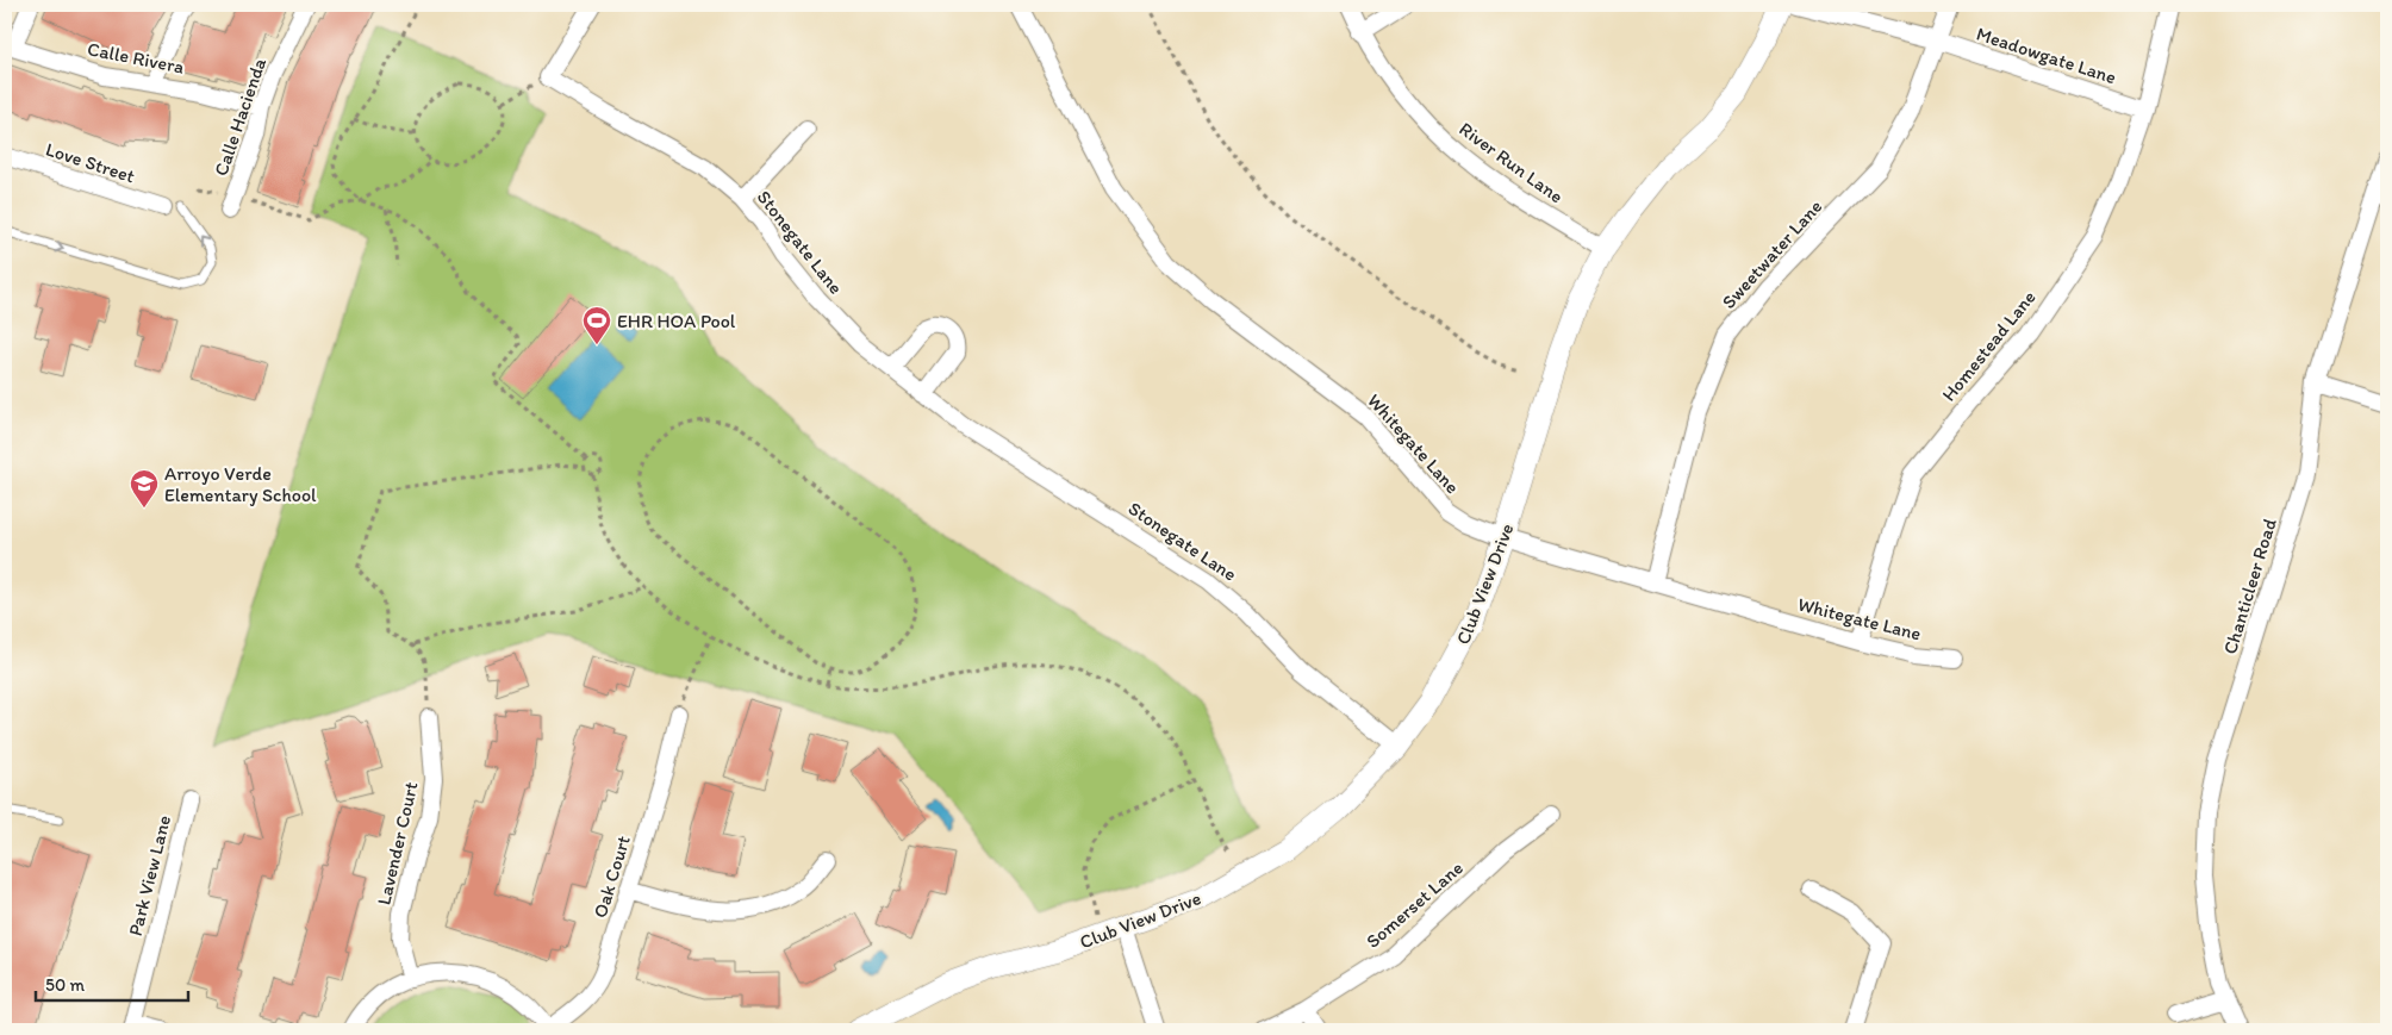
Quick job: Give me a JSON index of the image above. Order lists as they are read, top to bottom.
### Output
{
  "streets": {
    "street": [
      "Meadowgate Lane",
      "Calle Rivera",
      "Calle Hacienda",
      "Love Street",
      "River Run Lane",
      "Stonegate Lane",
      "Sweetwater Lane",
      "Homestead Lane",
      "Whitegate Lane",
      "Club View Drive",
      "Chanticleer Road",
      "Lavender Court",
      "Park View Lane",
      "Oak Court",
      "Somerset Lane"
    ]
  },
  "crossings": [
    ["Meadowgate Lane", "Sweetwater Lane"],
    ["Meadowgate Lane", "Homestead Lane"],
    ["Calle Rivera", "Calle Hacienda"],
    ["River Run Lane", "Club View Drive"],
    ["Stonegate Lane", "Club View Drive"],
    ["Sweetwater Lane", "Whitegate Lane"],
    ["Homestead Lane", "Whitegate Lane"],
    ["Whitegate Lane", "Club View Drive"]
  ],
  "places": {
    "sports": ["EHR HOA Pool"],
    "school or university": ["Arroyo Verde Elementary School"]
  },
  "scale_bar": "50 m"
}
